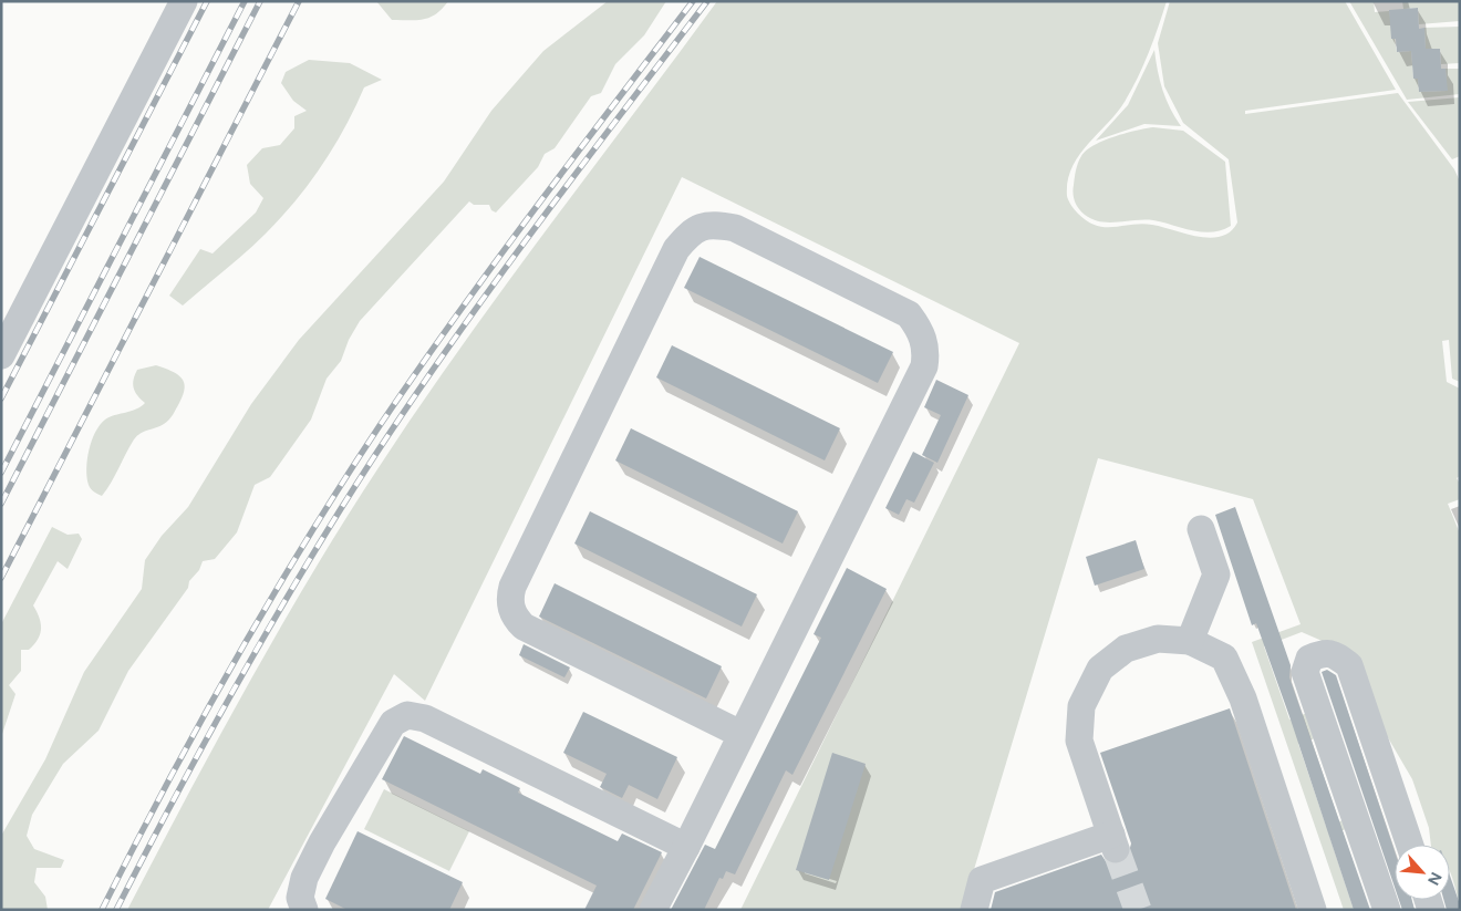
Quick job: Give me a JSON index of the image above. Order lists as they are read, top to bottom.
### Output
{
  "north": "bottom right"
}
